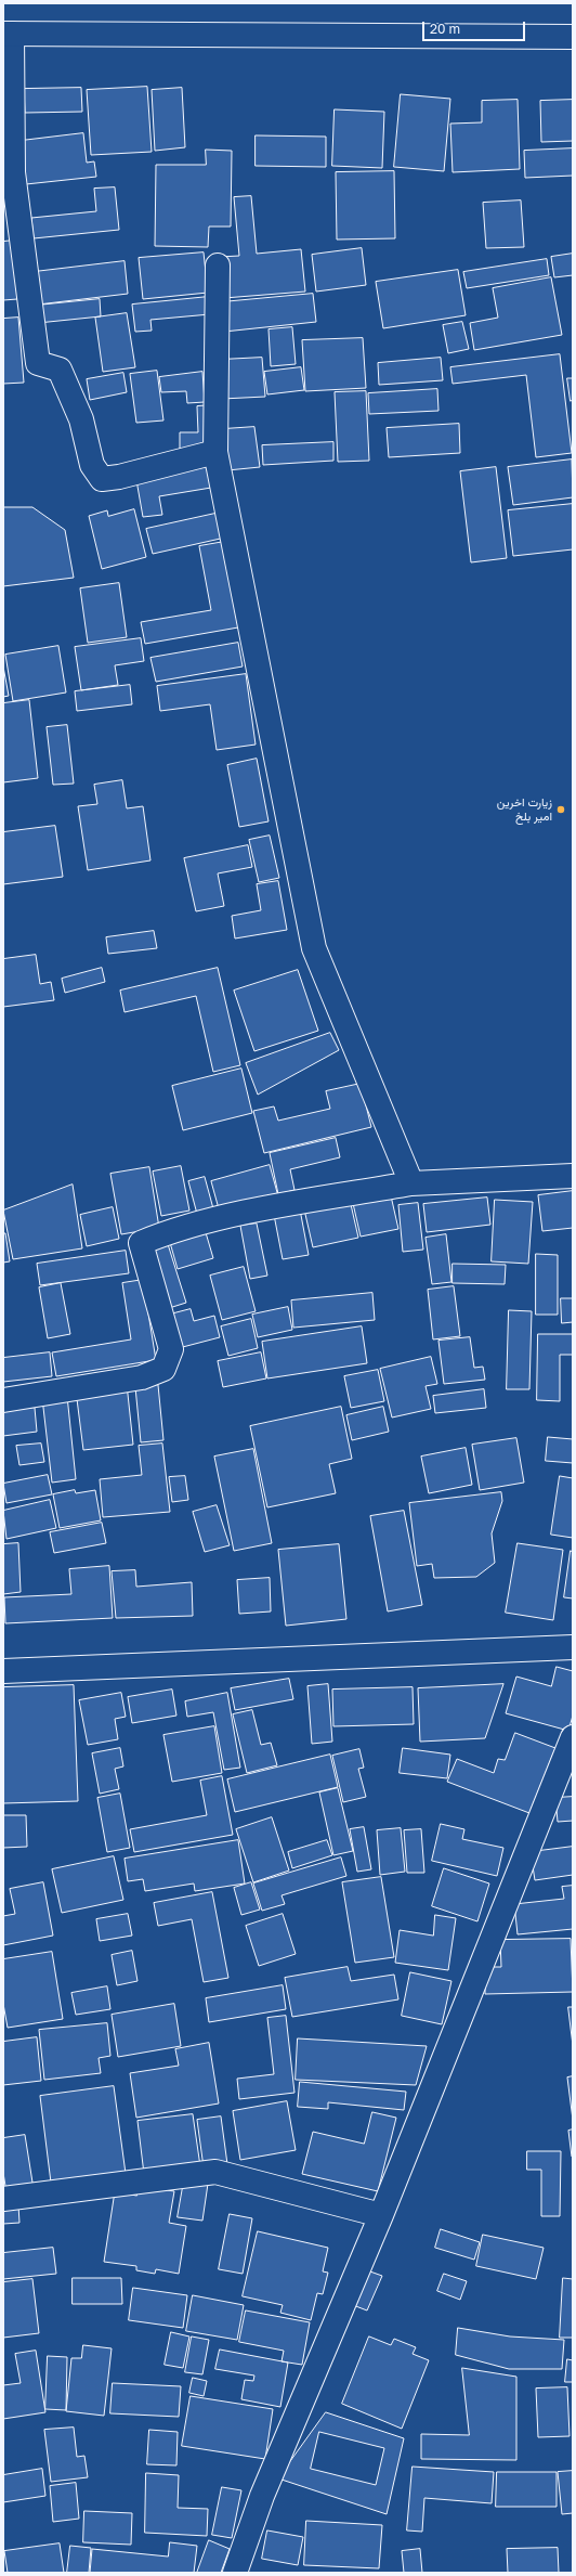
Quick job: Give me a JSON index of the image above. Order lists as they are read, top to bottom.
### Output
{
  "places": ["زیارت اخرین امیر بلخ"],
  "scale_bar": "20 m"
}
